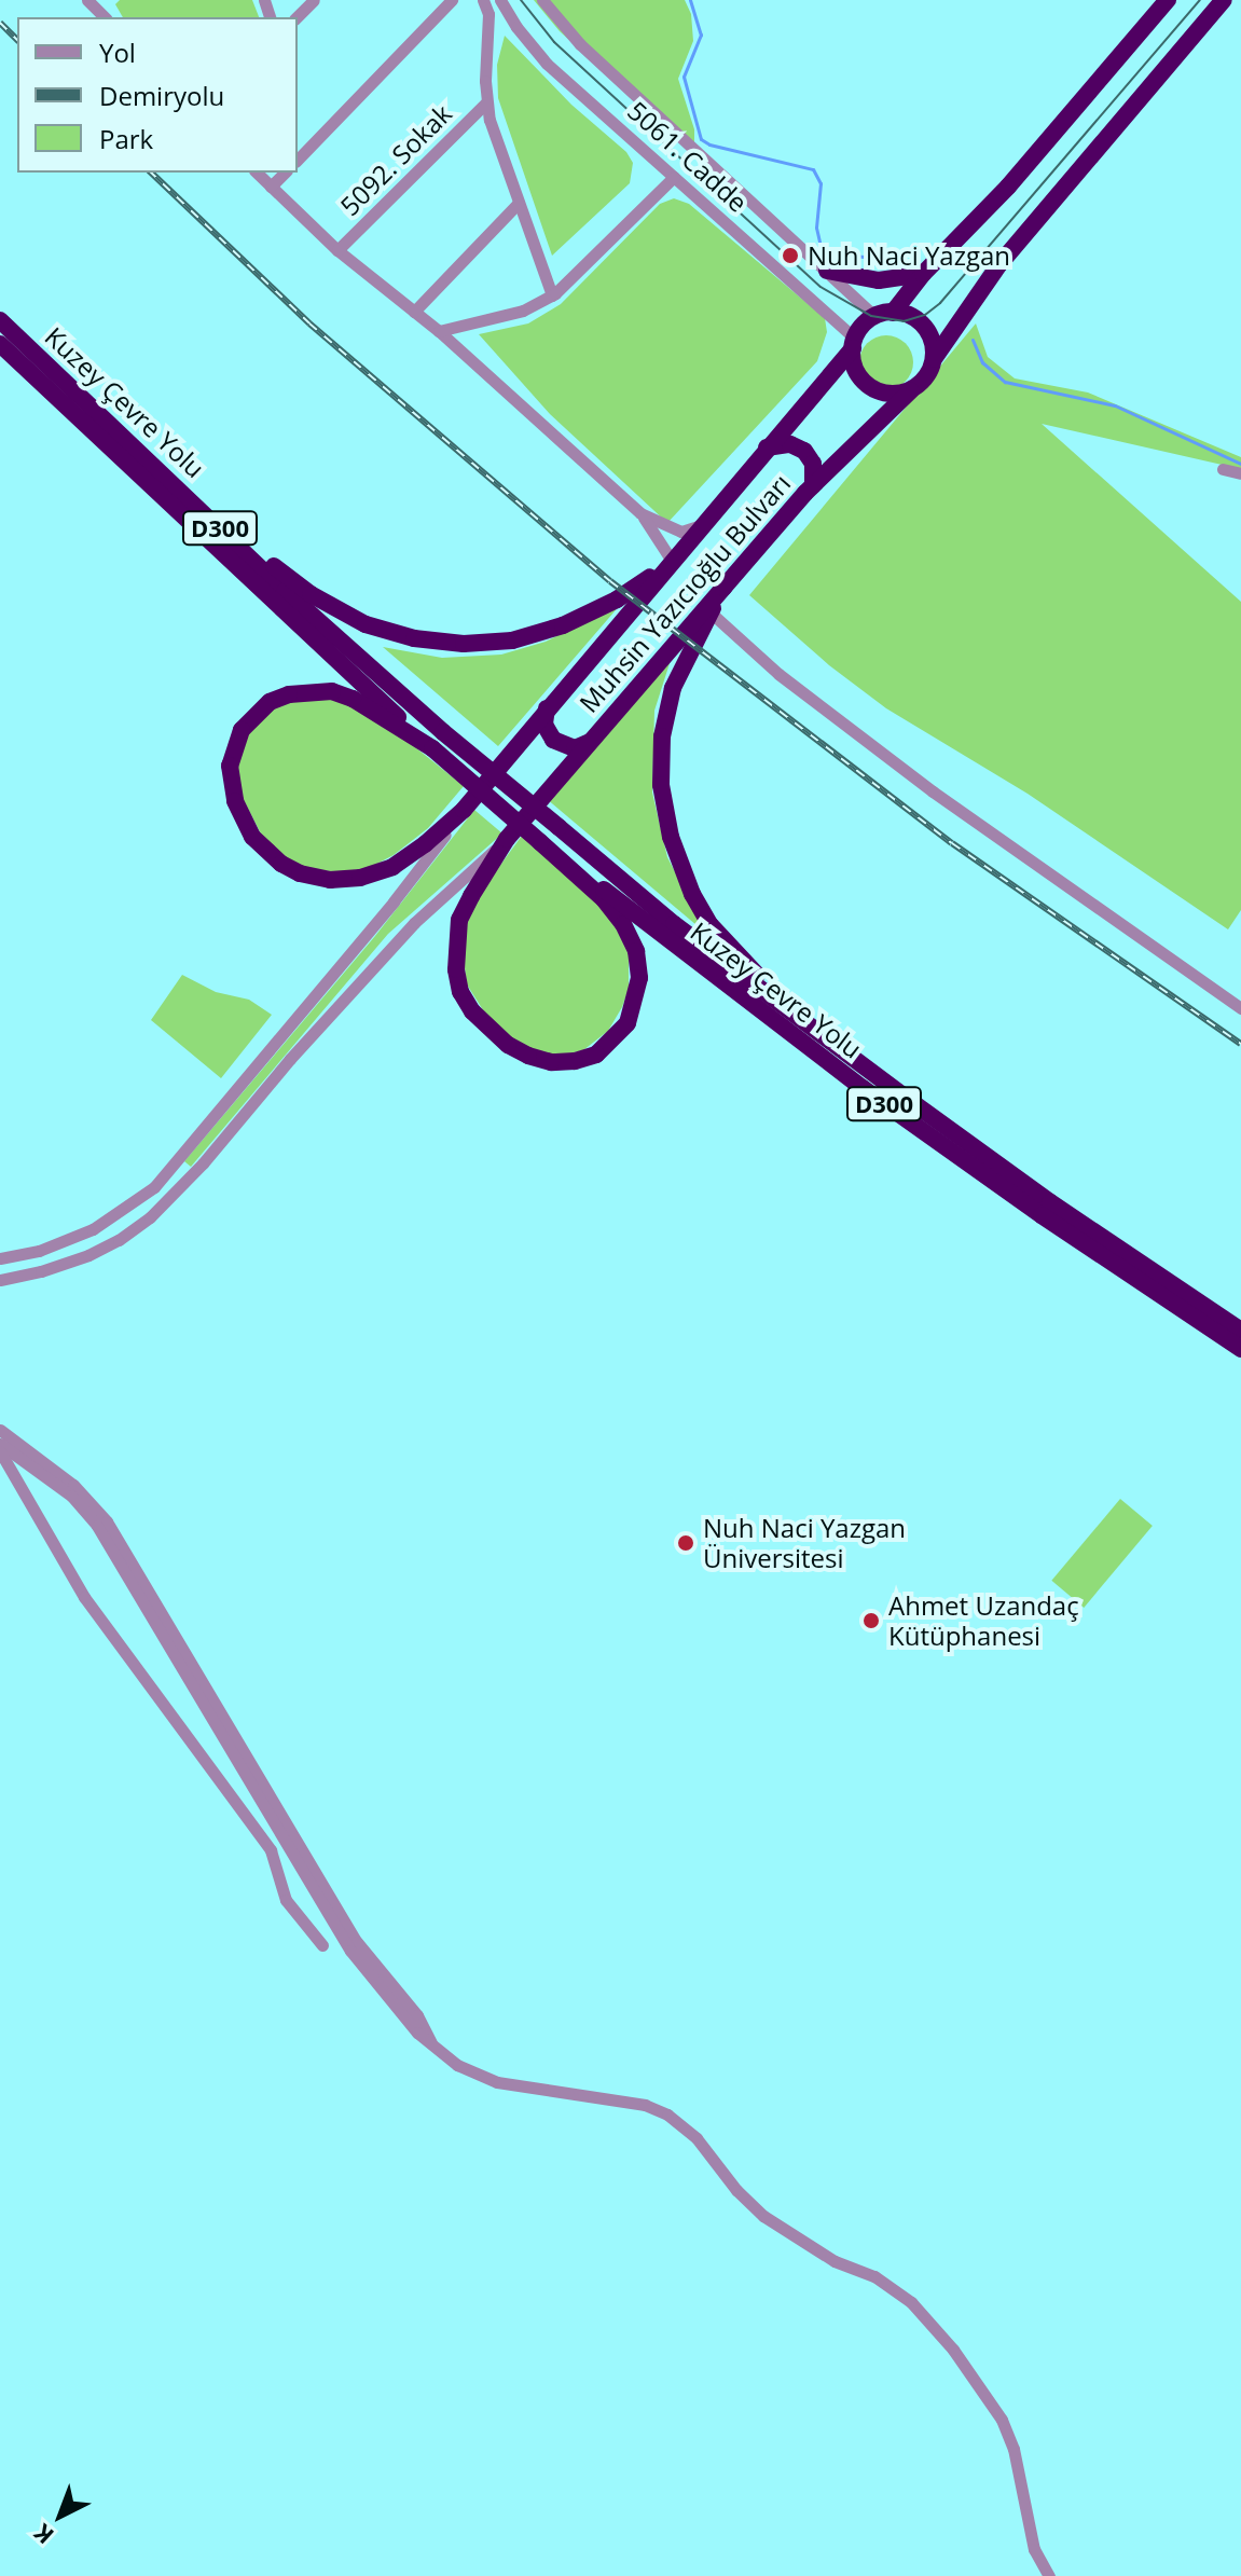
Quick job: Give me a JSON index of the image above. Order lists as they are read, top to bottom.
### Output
{
  "streets": {
    "highway": ["Kuzey Çevre Yolu", "D300", "Muhsin Yazıcıoğlu Bulvarı"],
    "street": ["5061. Cadde", "5092. Sokak"]
  },
  "crossings": [
    ["5061. Cadde", "Muhsin Yazıcıoğlu Bulvarı"],
    ["Kuzey Çevre Yolu", "D300"],
    ["Kuzey Çevre Yolu", "Muhsin Yazıcıoğlu Bulvarı"],
    ["D300", "Muhsin Yazıcıoğlu Bulvarı"]
  ],
  "places": ["Nuh Naci Yazgan", "Nuh Naci Yazgan Üniversitesi", "Ahmet Uzandaç Kütüphanesi"],
  "legend": ["Yol", "Demiryolu", "Park"],
  "north": "bottom left"
}
